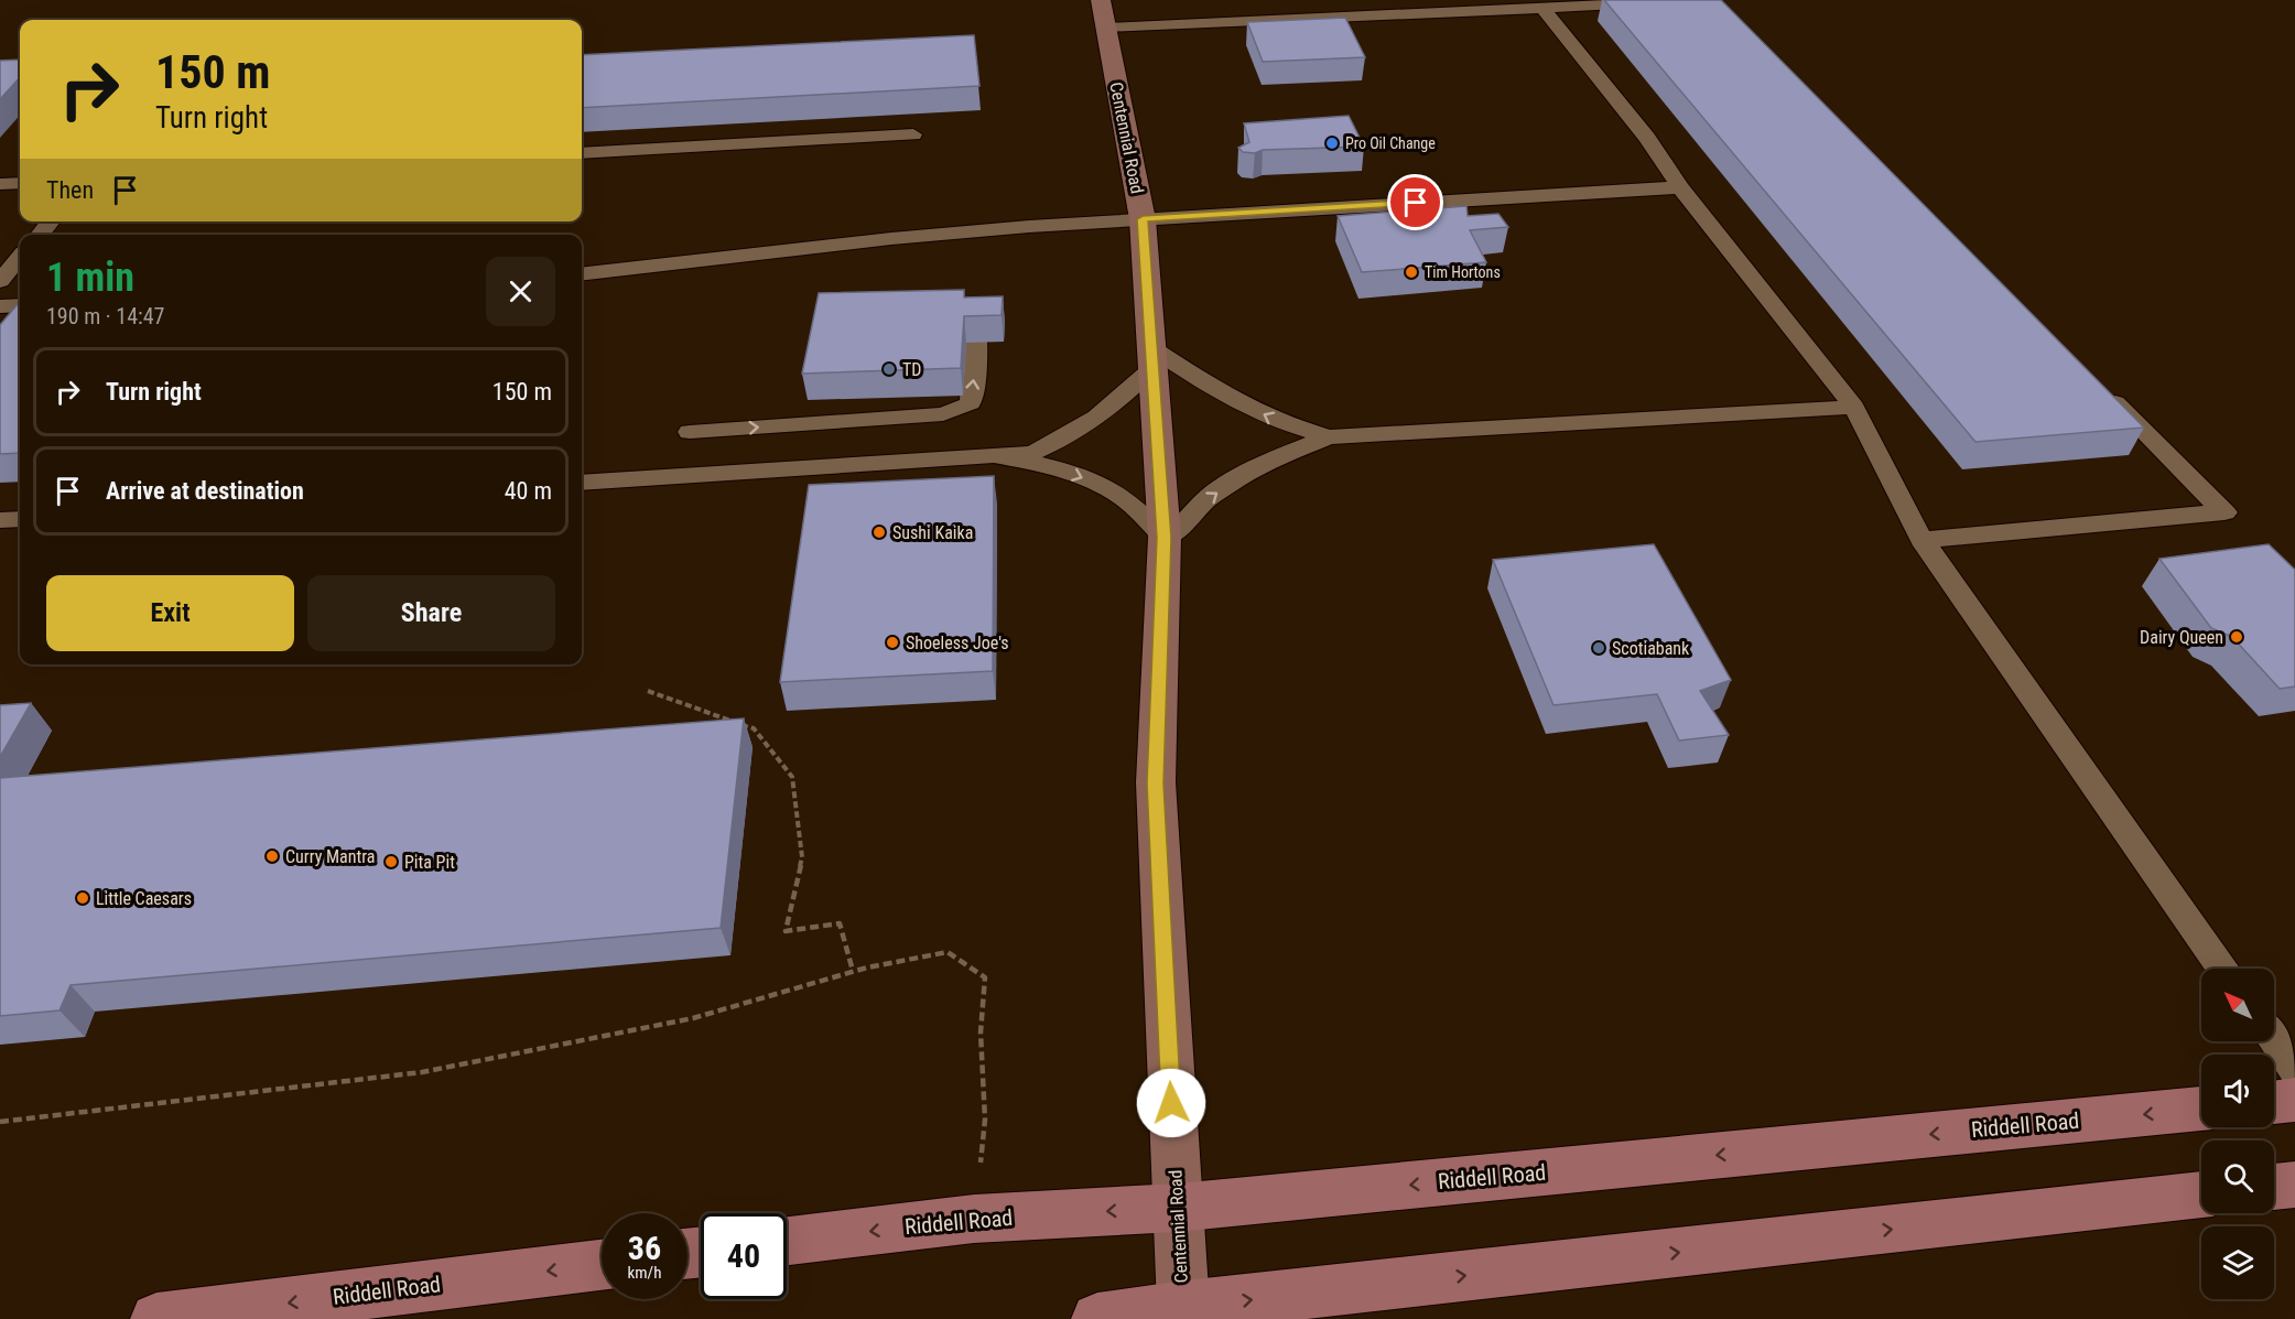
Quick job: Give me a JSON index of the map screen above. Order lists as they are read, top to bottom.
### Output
{
  "streets": {
    "main road": ["Riddell Road"],
    "street": ["Centennial Road"]
  },
  "crossings": [
    ["Centennial Road", "Riddell Road"]
  ],
  "places": [
    "Pro Oil Change",
    "Tim Hortons",
    "TD",
    "Sushi Kaika",
    "Dairy Queen",
    "Shoeless Joe's",
    "Scotiabank",
    "Curry Mantra",
    "Pita Pit",
    "Little Caesars"
  ],
  "north": "top left",
  "page": {
    "turn": ["150 m", "Turn right"],
    "then": "Then",
    "heading": ["1 min", "190 m · 14:47"],
    "list": [
      {
        "name": "Turn right",
        "value": "150 m"
      },
      {
        "name": "Arrive at destination",
        "value": "40 m"
      }
    ],
    "buttons": ["Exit", "Share"],
    "speed": "36 km/h",
    "limit": "40"
  }
}
